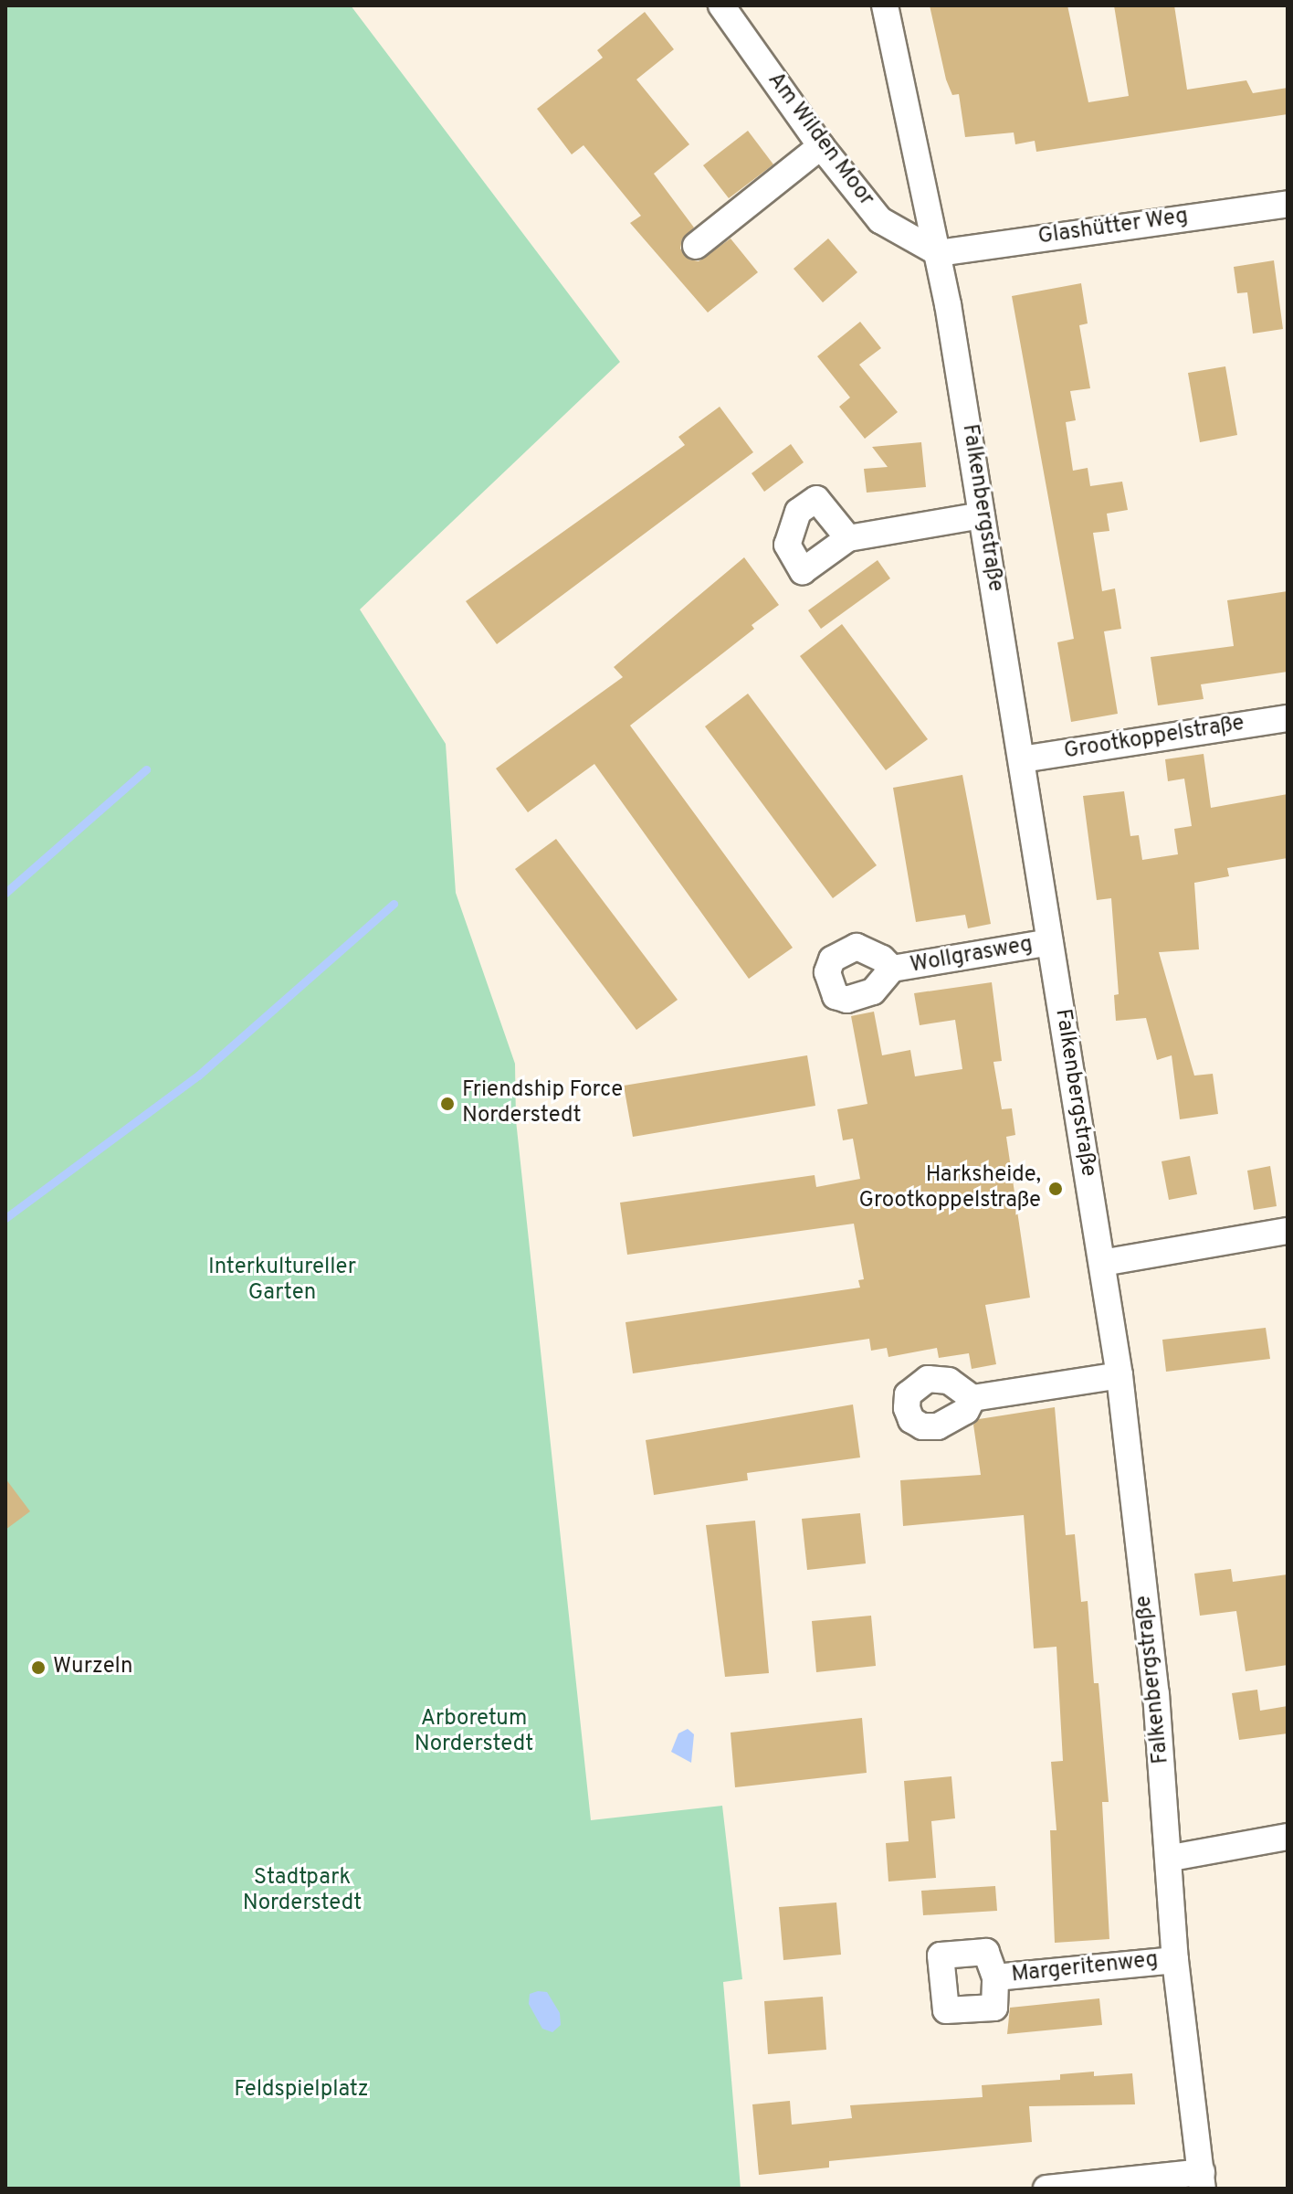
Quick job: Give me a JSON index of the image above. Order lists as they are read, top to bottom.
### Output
{
  "streets": {
    "street": [
      "Am Wilden Moor",
      "Glashütter Weg",
      "Falkenbergstraße",
      "Grootkoppelstraße",
      "Wollgrasweg",
      "Margeritenweg"
    ]
  },
  "crossings": [
    ["Am Wilden Moor", "Glashütter Weg"],
    ["Am Wilden Moor", "Falkenbergstraße"],
    ["Glashütter Weg", "Falkenbergstraße"],
    ["Falkenbergstraße", "Grootkoppelstraße"],
    ["Falkenbergstraße", "Wollgrasweg"],
    ["Falkenbergstraße", "Margeritenweg"]
  ],
  "parks": [
    "Interkultureller Garten",
    "Arboretum Norderstedt",
    "Stadtpark Norderstedt",
    "Feldspielplatz"
  ],
  "places": ["Friendship Force Norderstedt", "Harksheide, Grootkoppelstraße", "Wurzeln"]
}
